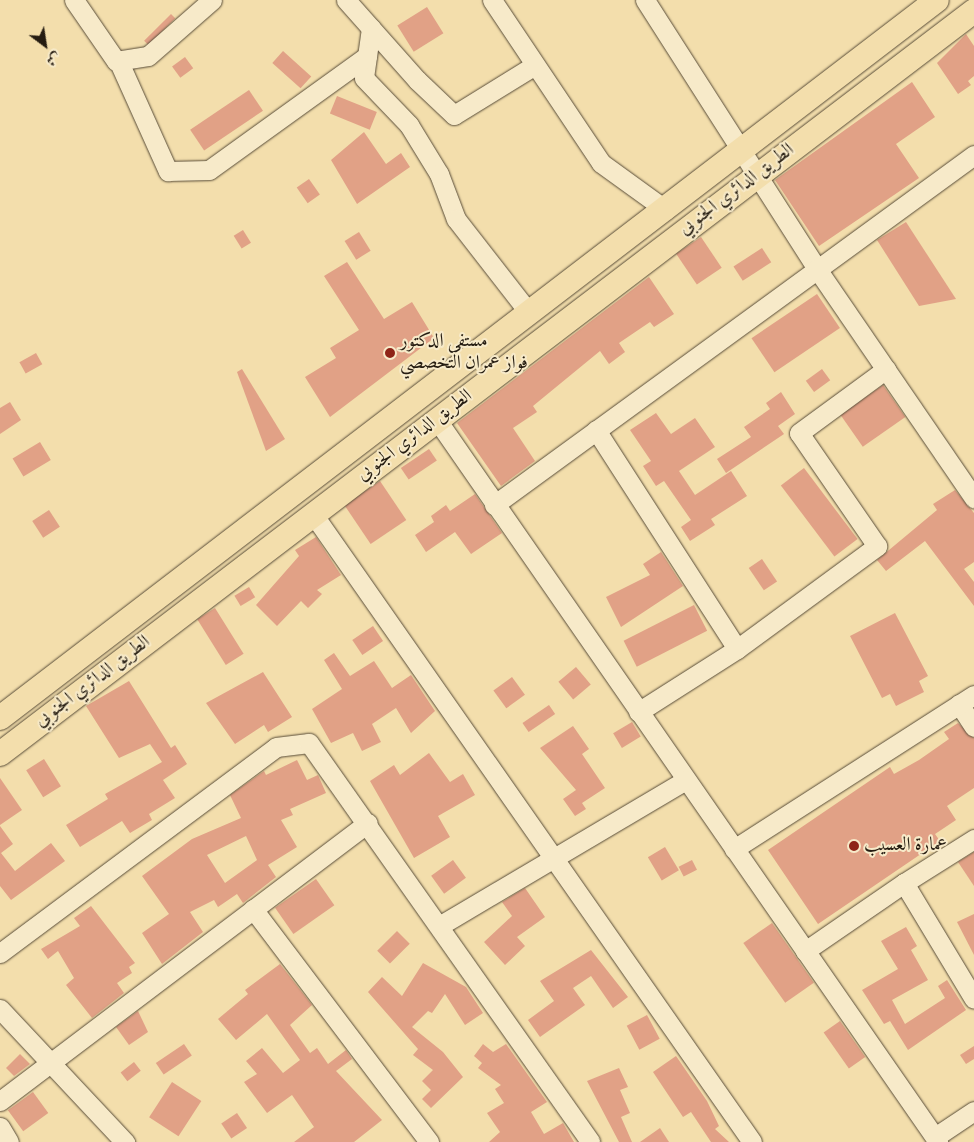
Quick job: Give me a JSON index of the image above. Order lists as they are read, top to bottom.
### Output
{
  "streets": {
    "main road": ["الطريق الدائري الجنوبي"]
  },
  "places": ["مستفى الدكتور فواز عمران التخصصي", "عمارة العسيب"],
  "north": "bottom right"
}
